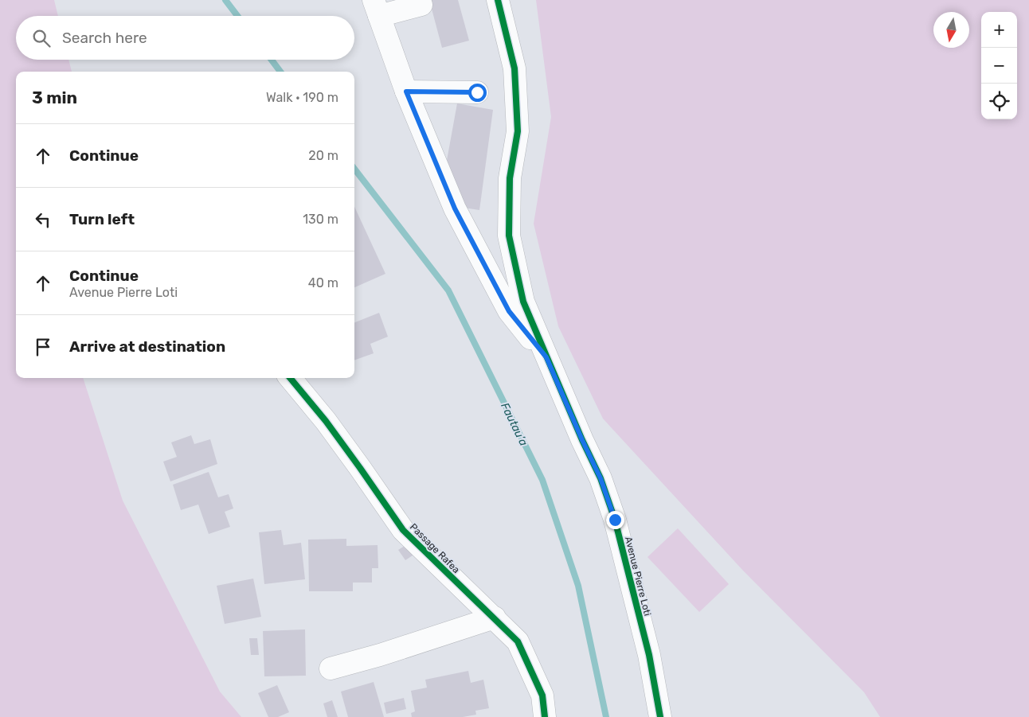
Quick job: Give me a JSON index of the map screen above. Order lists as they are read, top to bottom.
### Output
{
  "streets": {
    "street": ["Passage Rafea", "Avenue Pierre Loti"]
  },
  "water": ["Fautau’a"],
  "north": "bottom",
  "page": {
    "map_buttons": ["+", "−"],
    "search": "Search here",
    "heading": ["3 min", "Walk · 190 m"],
    "list": [
      ["Continue", "20 m"],
      ["Turn left", "130 m"],
      ["Continue", "Avenue Pierre Loti", "40 m"],
      "Arrive at destination"
    ]
  }
}
